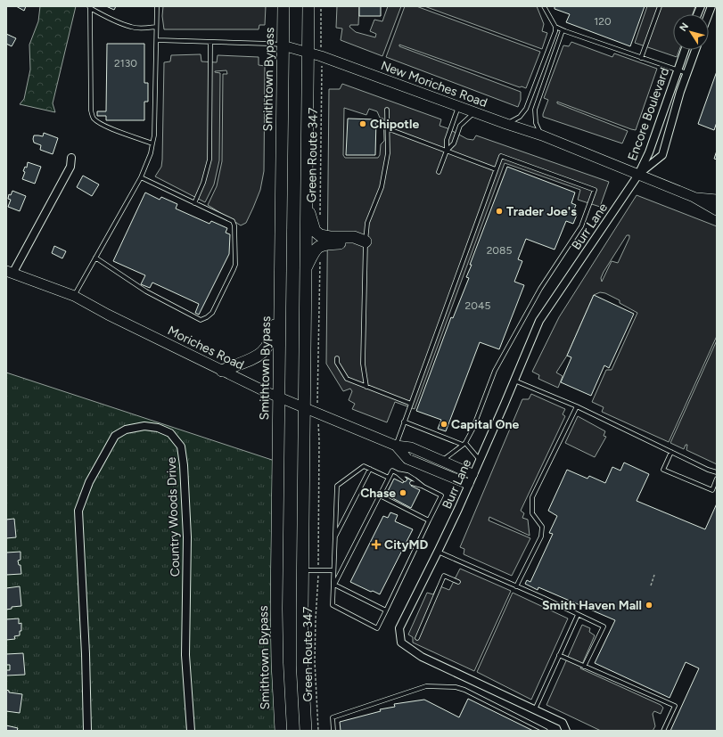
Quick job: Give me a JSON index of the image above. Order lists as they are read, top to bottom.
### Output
{
  "streets": {
    "highway": ["Smithtown Bypass"],
    "main road": ["New Moriches Road", "Moriches Road"],
    "street": ["Encore Boulevard", "Burr Lane", "Country Woods Drive"],
    "path": ["Green Route 347"]
  },
  "crossings": [
    ["Smithtown Bypass", "New Moriches Road"],
    ["Smithtown Bypass", "Moriches Road"],
    ["New Moriches Road", "Encore Boulevard"],
    ["New Moriches Road", "Burr Lane"],
    ["Encore Boulevard", "Burr Lane"],
    ["Burr Lane", "Moriches Road"]
  ],
  "places": {
    "other": [
      "Chipotle",
      "Trader Joe's",
      "Capital One",
      "Chase",
      "Smith Haven Mall"
    ],
    "health": ["CityMD"]
  },
  "house_numbers": [
    "120",
    "2130",
    "2085",
    "2045"
  ],
  "north": "top left"
}
